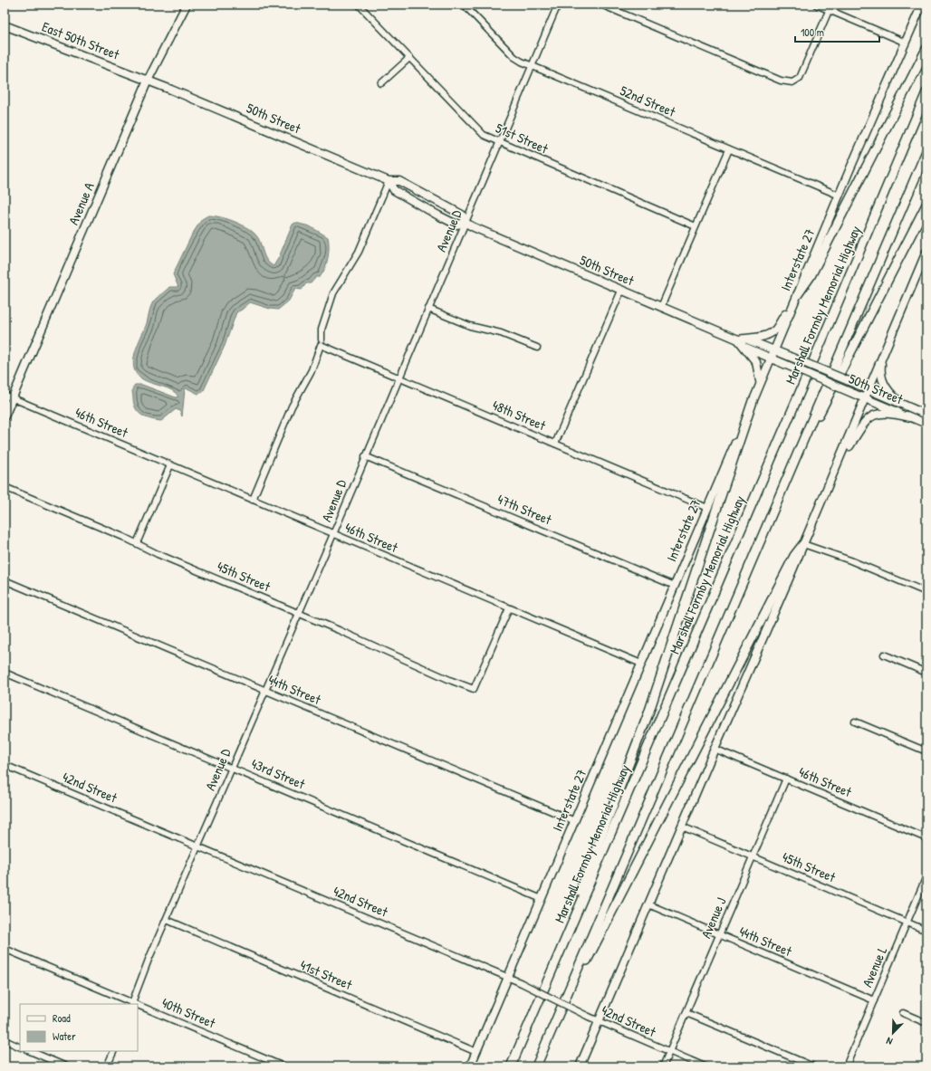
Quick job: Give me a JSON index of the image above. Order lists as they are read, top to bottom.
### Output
{
  "streets": {
    "highway": ["Marshall Formby Memorial Highway"],
    "main road": [
      "East 50th Street",
      "50th Street",
      "Avenue A",
      "Interstate 27"
    ],
    "street": [
      "52nd Street",
      "51st Street",
      "Avenue D",
      "48th Street",
      "46th Street",
      "47th Street",
      "45th Street",
      "44th Street",
      "43rd Street",
      "42nd Street",
      "Avenue J",
      "Avenue L",
      "41st Street",
      "40th Street"
    ]
  },
  "crossings": [
    ["East 50th Street", "50th Street"],
    ["East 50th Street", "Avenue A"],
    ["52nd Street", "Avenue D"],
    ["52nd Street", "Interstate 27"],
    ["50th Street", "Avenue A"],
    ["50th Street", "Avenue D"],
    ["50th Street", "Interstate 27"],
    ["51st Street", "Avenue D"],
    ["Avenue A", "46th Street"],
    ["Avenue D", "48th Street"],
    ["Avenue D", "46th Street"],
    ["Avenue D", "47th Street"],
    ["Avenue D", "45th Street"],
    ["Avenue D", "44th Street"],
    ["Avenue D", "43rd Street"],
    ["Avenue D", "42nd Street"],
    ["Avenue D", "41st Street"],
    ["Avenue D", "40th Street"],
    ["Interstate 27", "48th Street"],
    ["Interstate 27", "46th Street"],
    ["Interstate 27", "47th Street"],
    ["Interstate 27", "44th Street"],
    ["Interstate 27", "43rd Street"],
    ["Interstate 27", "42nd Street"],
    ["Interstate 27", "41st Street"],
    ["46th Street", "45th Street"],
    ["46th Street", "Avenue J"],
    ["45th Street", "Avenue J"],
    ["45th Street", "Avenue L"],
    ["44th Street", "Avenue J"],
    ["44th Street", "Avenue L"],
    ["42nd Street", "Avenue J"]
  ],
  "legend": ["Road", "Water"],
  "scale_bar": "100 m",
  "north": "bottom left"
}
